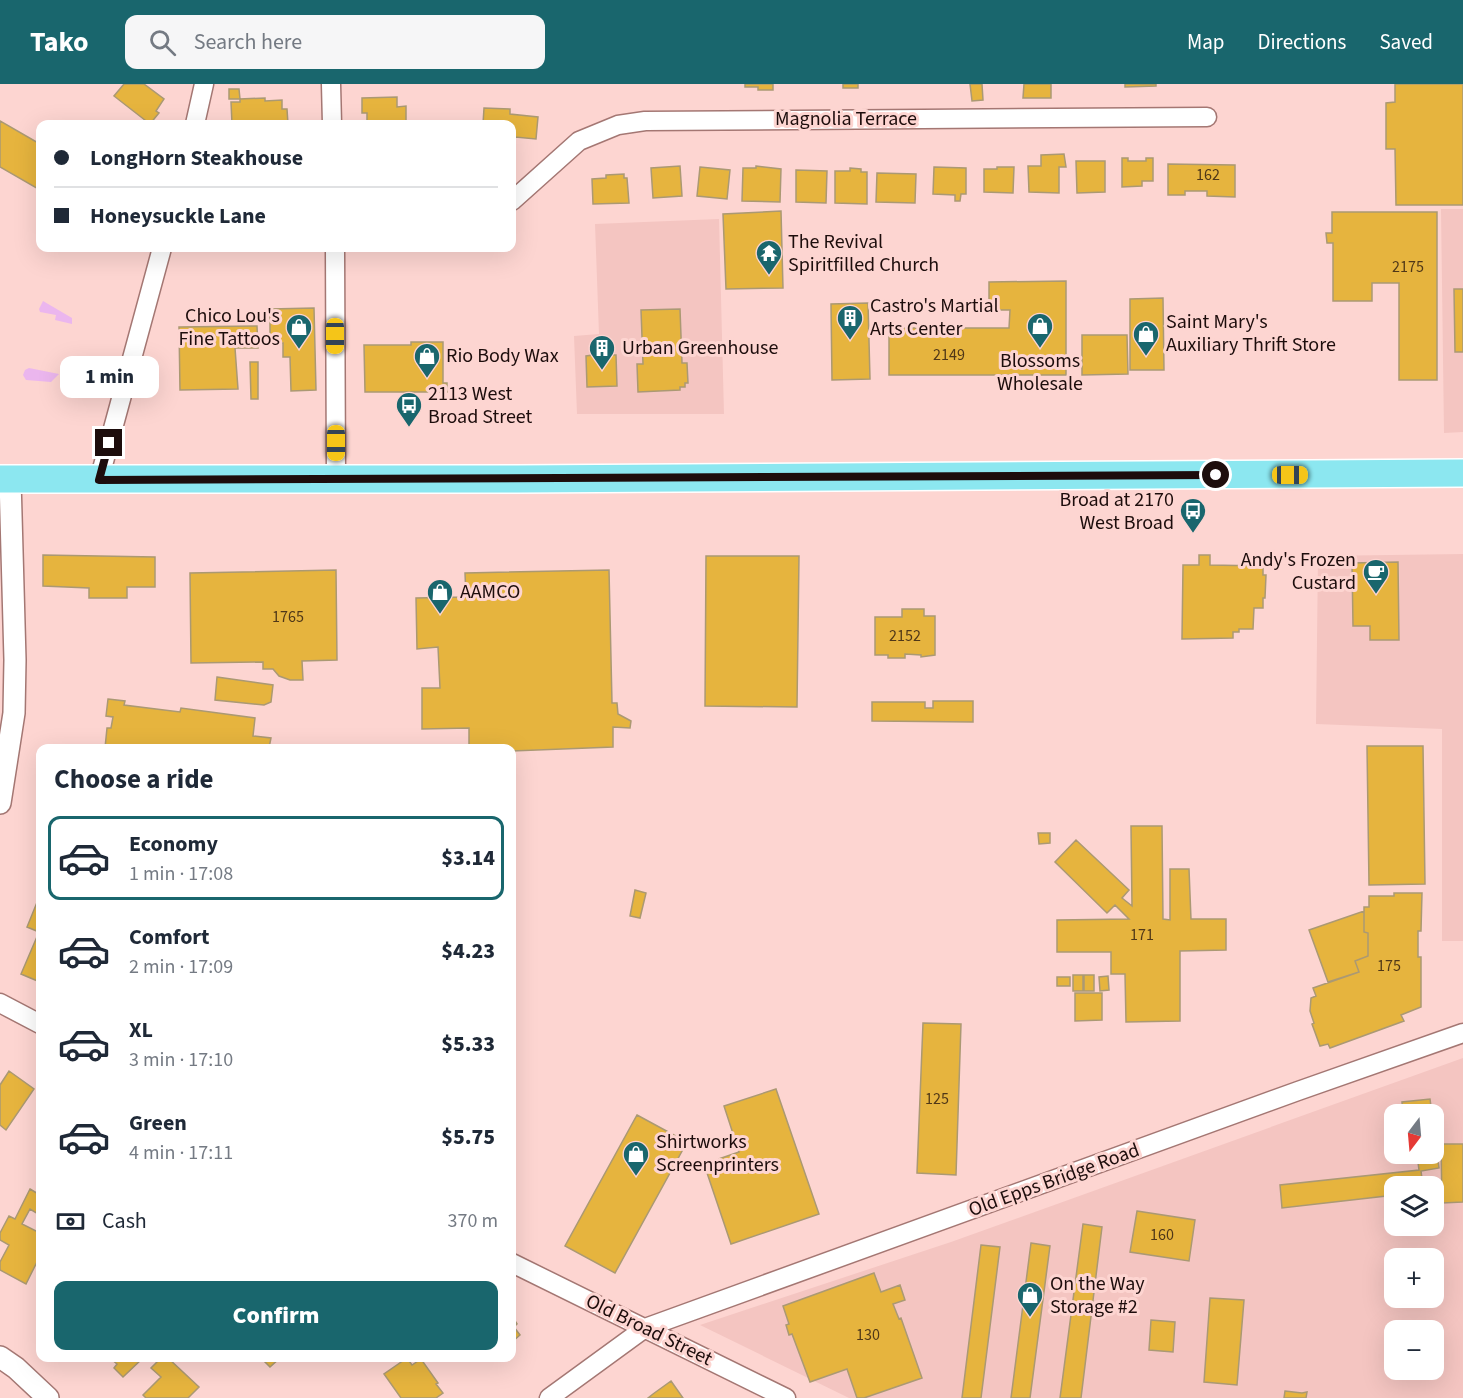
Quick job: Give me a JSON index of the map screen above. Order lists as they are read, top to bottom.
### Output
{
  "streets": {
    "street": ["Magnolia Terrace", "Old Epps Bridge Road", "Old Broad Street"]
  },
  "crossings": [
    ["Old Epps Bridge Road", "Old Broad Street"]
  ],
  "places": {
    "temple": ["The Revival Spiritfilled Church"],
    "building": ["Castro's Martial Arts Center", "Urban Greenhouse"],
    "shop": [
      "Blossoms Wholesale",
      "Chico Lou's Fine Tattoos",
      "Saint Mary's Auxiliary Thrift Store",
      "Rio Body Wax",
      "AAMCO",
      "Shirtworks Screenprinters",
      "On the Way Storage #2"
    ],
    "bus stop": ["2113 West Broad Street", "Broad at 2170 West Broad"],
    "cafe": ["Andy's Frozen Custard"]
  },
  "house_numbers": [
    "162",
    "2175",
    "2149",
    "1765",
    "2152",
    "171",
    "175",
    "125",
    "160",
    "130"
  ],
  "north": "bottom",
  "page": {
    "header": "Tako",
    "search": "Search here",
    "nav": ["Map", "Directions", "Saved"],
    "banner": ["LongHorn Steakhouse", "Honeysuckle Lane"],
    "bubble": "1 min",
    "heading": "Choose a ride",
    "list": [
      {
        "name": "Economy",
        "note": "1 min · 17:08",
        "value": "$3.14"
      },
      {
        "name": "Comfort",
        "note": "2 min · 17:09",
        "value": "$4.23"
      },
      {
        "name": "XL",
        "note": "3 min · 17:10",
        "value": "$5.33"
      },
      {
        "name": "Green",
        "note": "4 min · 17:11",
        "value": "$5.75"
      }
    ],
    "map_buttons": ["+", "−"],
    "pay": ["Cash", "370 m"],
    "buttons": "Confirm"
  }
}
